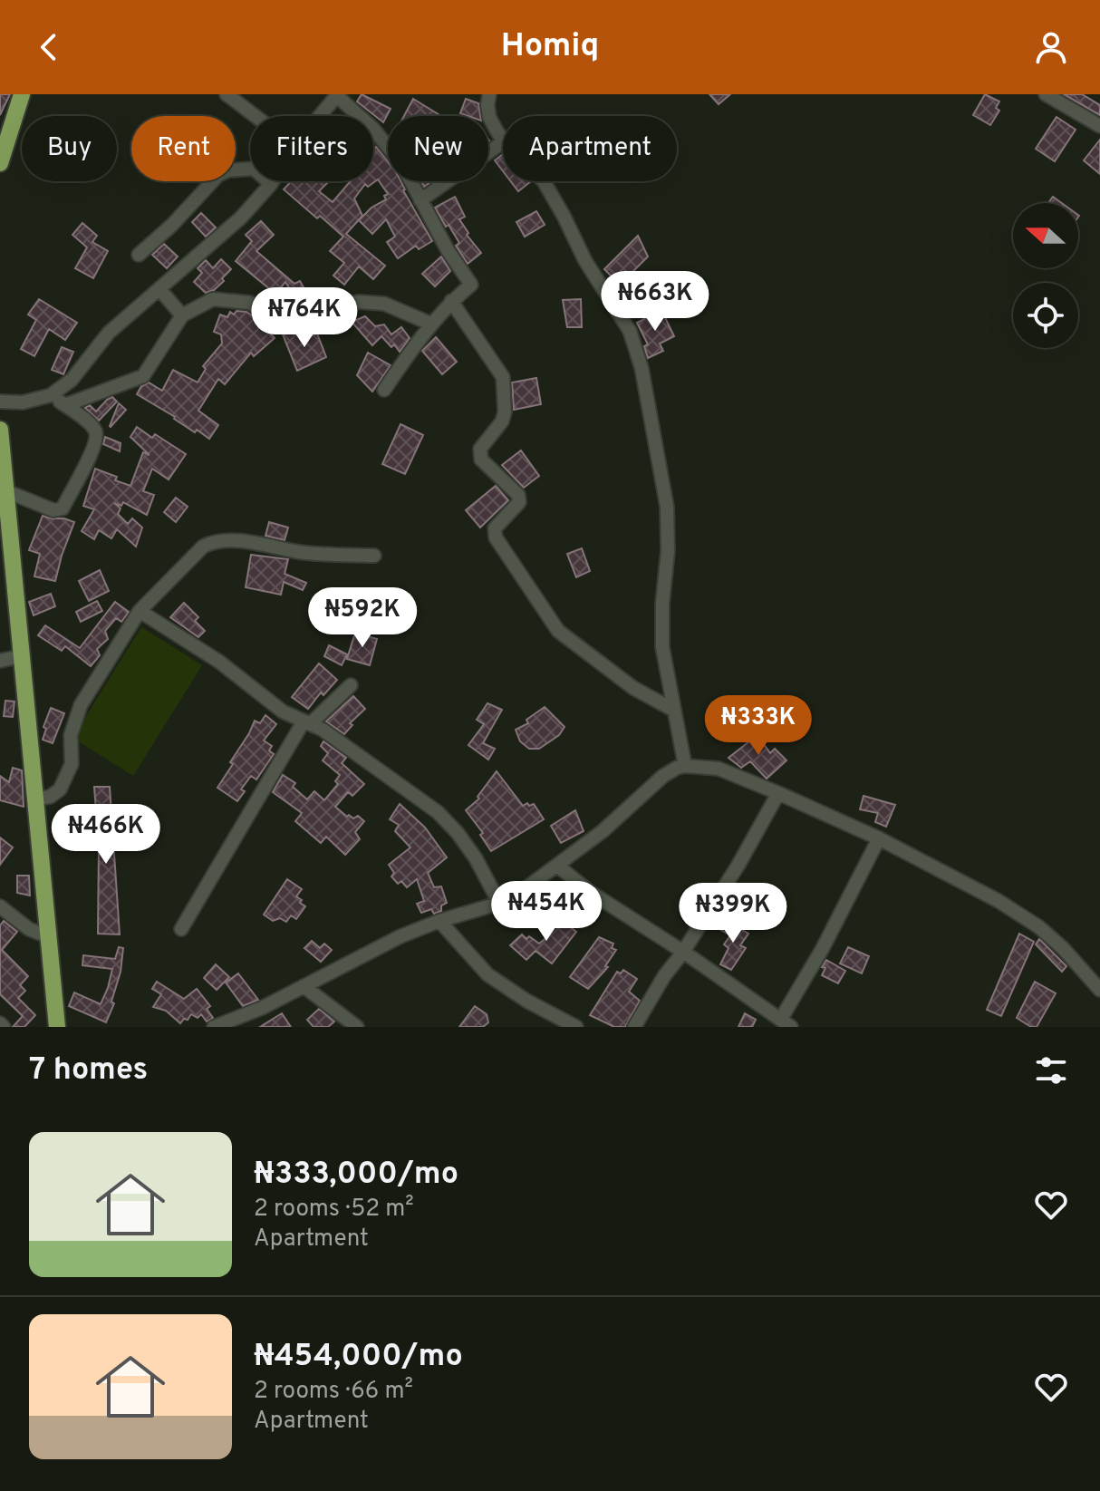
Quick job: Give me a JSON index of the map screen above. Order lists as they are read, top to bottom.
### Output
{
  "north": "left",
  "page": {
    "header": "Homiq",
    "chip": [
      "Buy",
      "Rent",
      "Filters",
      "New",
      "Apartment"
    ],
    "price": [
      "₦663K",
      "₦764K",
      "₦592K",
      "₦333K",
      "₦466K",
      "₦454K",
      "₦399K"
    ],
    "heading": "7 homes",
    "list": [
      {
        "name": "₦333,000/mo",
        "note": "2 rooms · 52 m² · Apartment"
      },
      {
        "name": "₦454,000/mo",
        "note": "2 rooms · 66 m² · Apartment"
      }
    ]
  }
}
